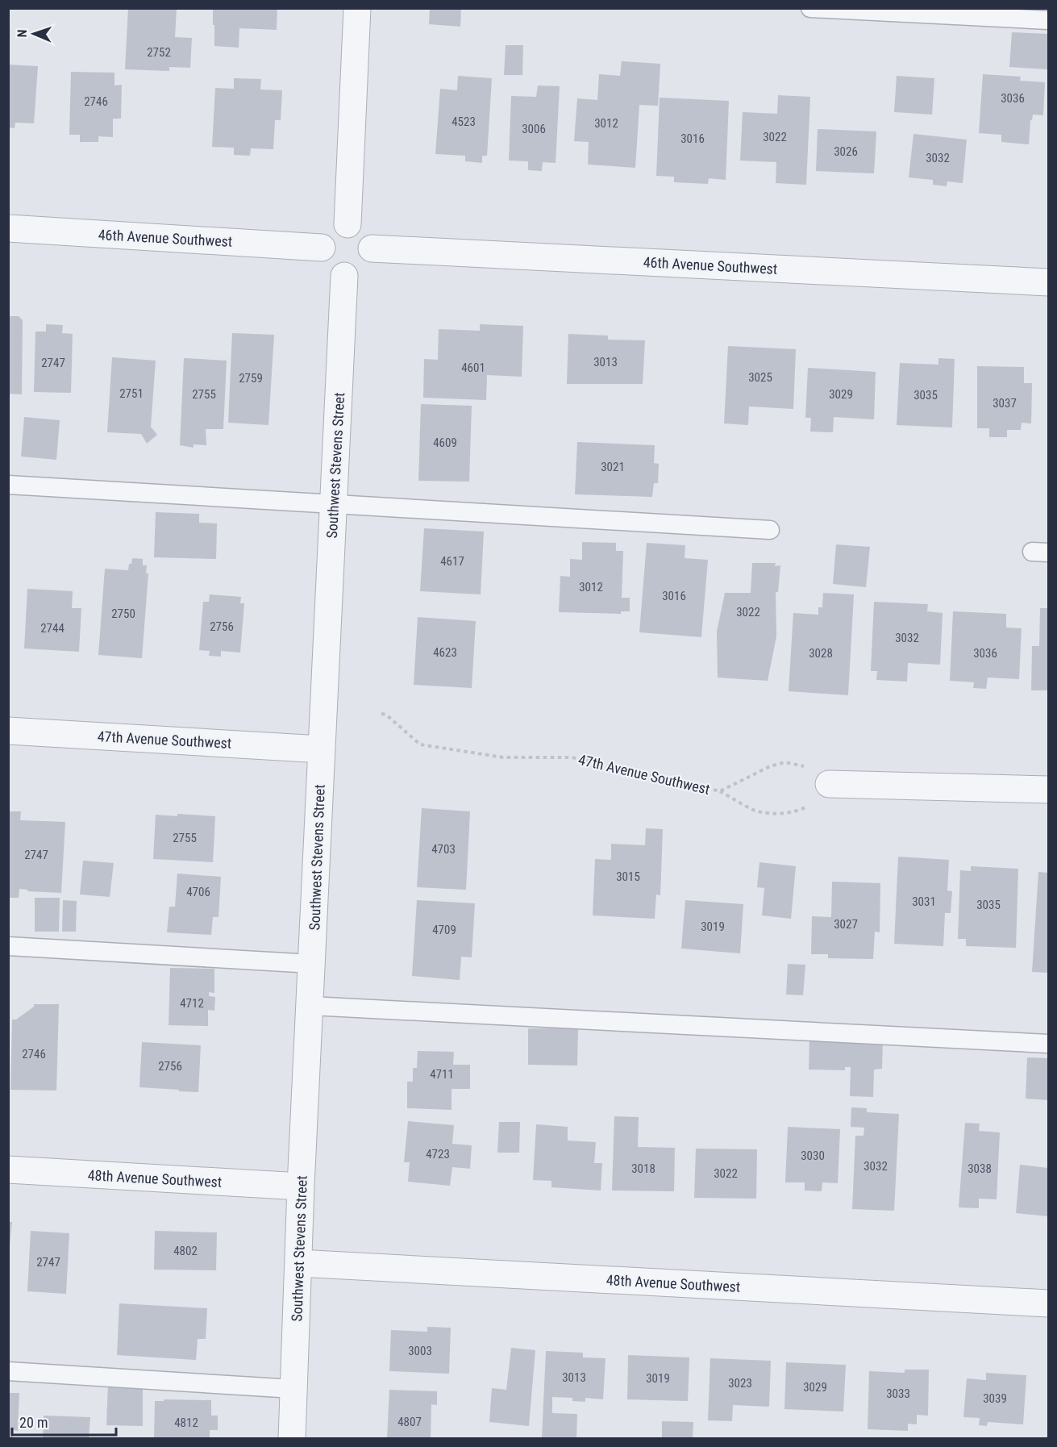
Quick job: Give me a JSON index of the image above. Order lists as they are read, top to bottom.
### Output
{
  "streets": {
    "street": [
      "46th Avenue Southwest",
      "Southwest Stevens Street",
      "47th Avenue Southwest",
      "48th Avenue Southwest"
    ]
  },
  "crossings": [
    ["46th Avenue Southwest", "Southwest Stevens Street"],
    ["Southwest Stevens Street", "47th Avenue Southwest"],
    ["Southwest Stevens Street", "48th Avenue Southwest"]
  ],
  "house_numbers": [
    "2752",
    "3036",
    "2746",
    "4523",
    "3012",
    "3006",
    "3022",
    "3016",
    "3026",
    "3032",
    "3013",
    "2747",
    "4601",
    "3025",
    "2759",
    "2751",
    "2755",
    "3029",
    "3035",
    "3037",
    "4609",
    "3021",
    "4617",
    "3012",
    "3016",
    "3022",
    "2750",
    "2756",
    "2744",
    "3032",
    "4623",
    "3028",
    "3036",
    "2755",
    "4703",
    "2747",
    "3015",
    "4706",
    "3031",
    "3035",
    "3027",
    "3019",
    "4709",
    "4712",
    "2746",
    "2756",
    "4711",
    "4723",
    "3030",
    "3032",
    "3018",
    "3038",
    "3022",
    "4802",
    "2747",
    "3003",
    "3013",
    "3019",
    "3023",
    "3029",
    "3033",
    "3039",
    "4807",
    "4812"
  ],
  "scale_bar": "20 m",
  "north": "left"
}
